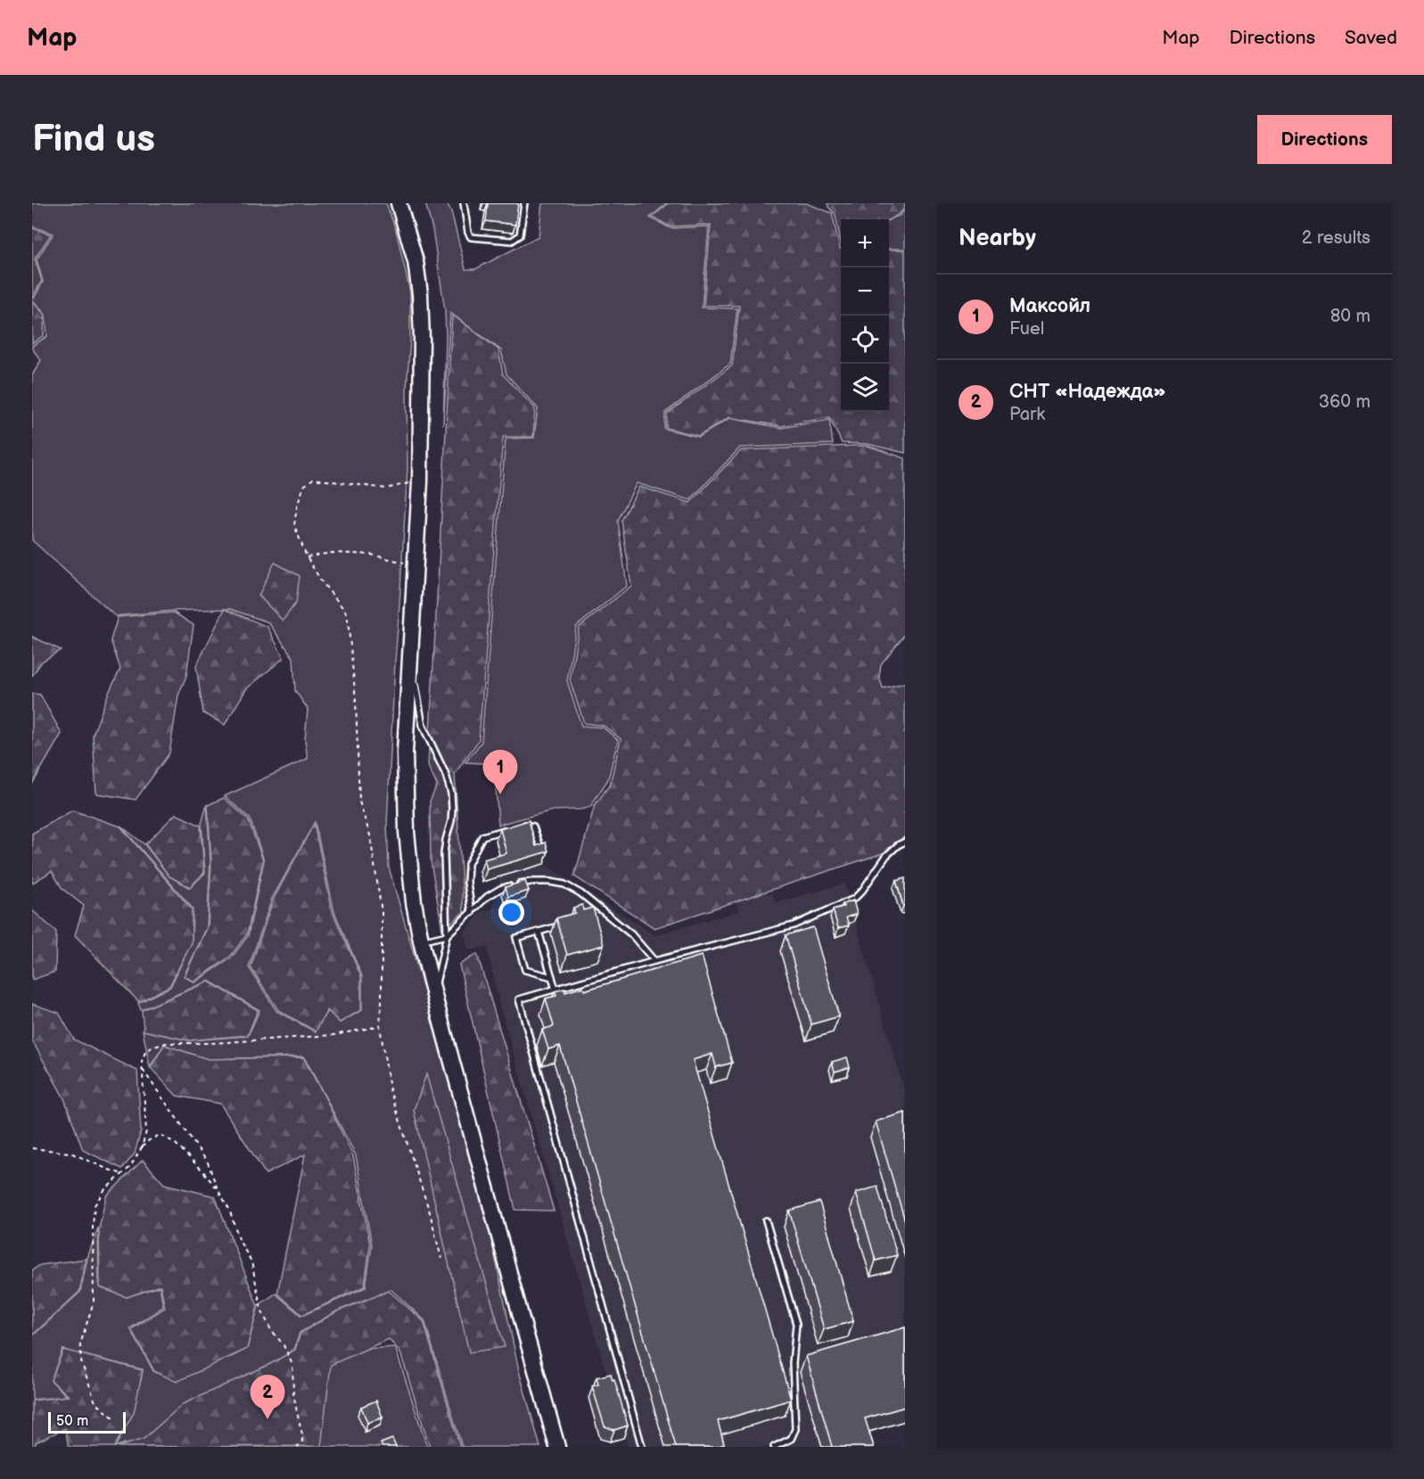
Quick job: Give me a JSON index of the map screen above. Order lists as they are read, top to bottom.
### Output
{
  "scale_bar": "50 m",
  "page": {
    "header": "Map",
    "nav": ["Map", "Directions", "Saved"],
    "buttons": "Directions",
    "title": "Find us",
    "heading": ["Nearby", "2 results"],
    "map_buttons": ["+", "−"],
    "list": [
      {
        "mark": "1",
        "name": "Максойл",
        "note": "Fuel",
        "value": "80 m"
      },
      {
        "mark": "2",
        "name": "СНТ «Надежда»",
        "note": "Park",
        "value": "360 m"
      }
    ],
    "pins": ["1", "2"],
    "scale": "50 m"
  }
}
